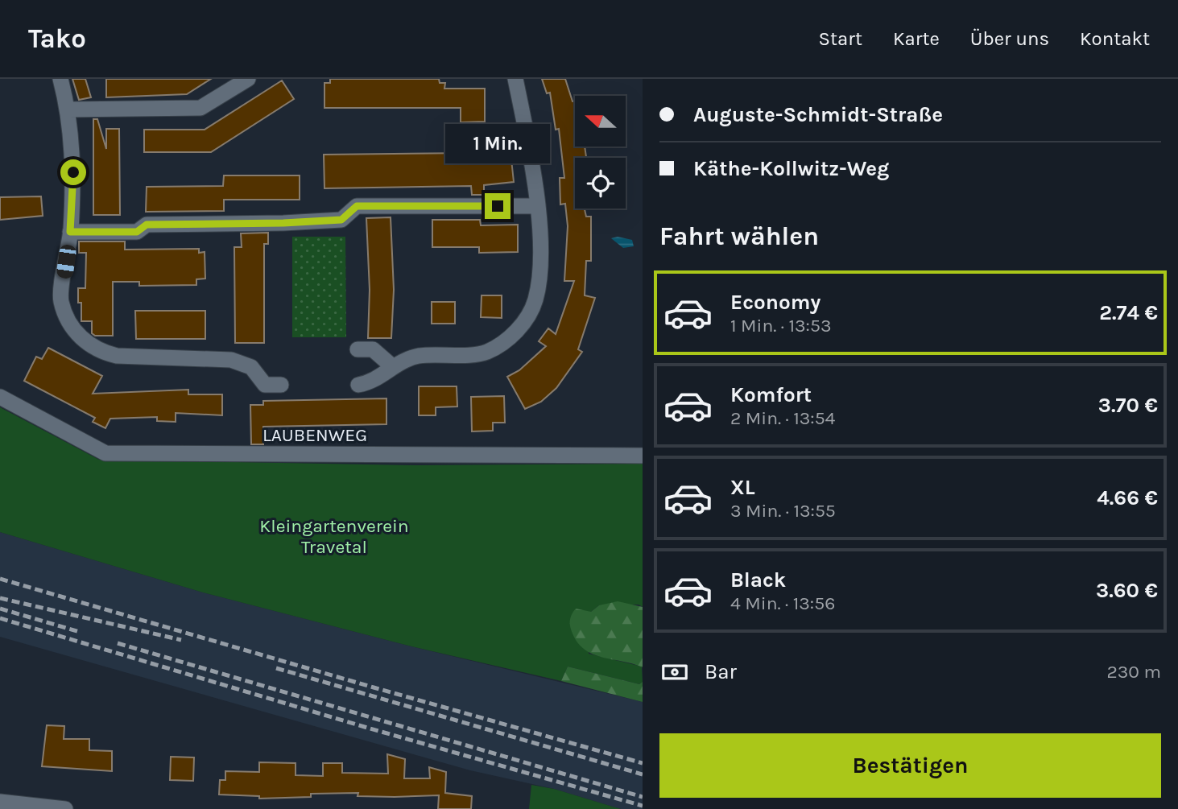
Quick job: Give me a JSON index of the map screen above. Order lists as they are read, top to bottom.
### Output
{
  "streets": {
    "street": ["LAUBENWEG"]
  },
  "parks": ["Kleingartenverein Travetal"],
  "north": "left",
  "page": {
    "header": "Tako",
    "nav": [
      "Start",
      "Karte",
      "Über uns",
      "Kontakt"
    ],
    "banner": ["Auguste-Schmidt-Straße", "Käthe-Kollwitz-Weg"],
    "bubble": "1 Min.",
    "heading": "Fahrt wählen",
    "list": [
      {
        "name": "Economy",
        "note": "1 Min. · 13:53",
        "value": "2.74 €"
      },
      {
        "name": "Komfort",
        "note": "2 Min. · 13:54",
        "value": "3.70 €"
      },
      {
        "name": "XL",
        "note": "3 Min. · 13:55",
        "value": "4.66 €"
      },
      {
        "name": "Black",
        "note": "4 Min. · 13:56",
        "value": "3.60 €"
      }
    ],
    "pay": ["Bar", "230 m"],
    "buttons": "Bestätigen"
  }
}
